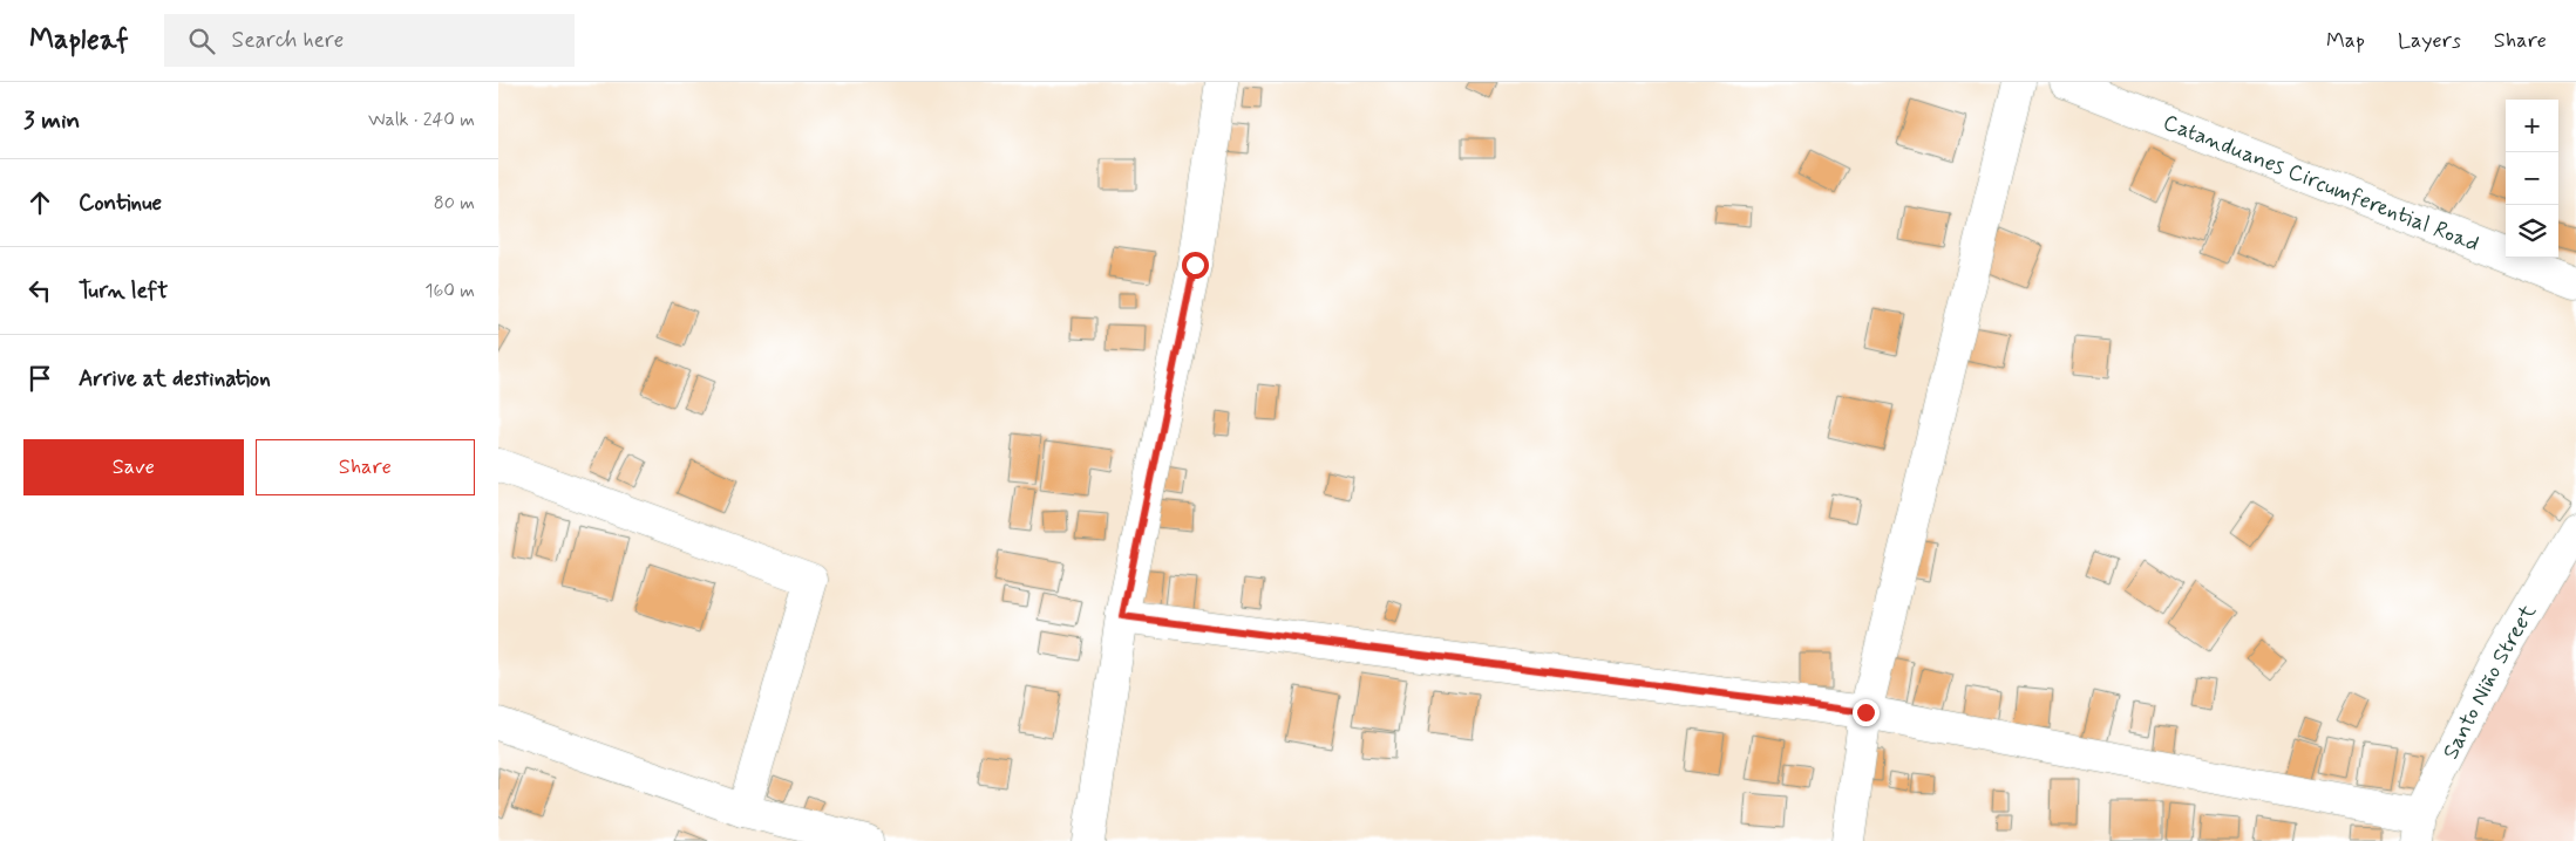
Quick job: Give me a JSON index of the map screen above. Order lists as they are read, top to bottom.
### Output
{
  "streets": {
    "street": ["Catanduanes Circumferential Road", "Santo Niño Street"]
  },
  "page": {
    "header": "Mapleaf",
    "search": "Search here",
    "nav": ["Map", "Layers", "Share"],
    "heading": ["3 min", "Walk · 240 m"],
    "map_buttons": ["+", "−"],
    "list": [
      ["Continue", "80 m"],
      ["Turn left", "160 m"],
      "Arrive at destination"
    ],
    "buttons": ["Save", "Share"]
  }
}
